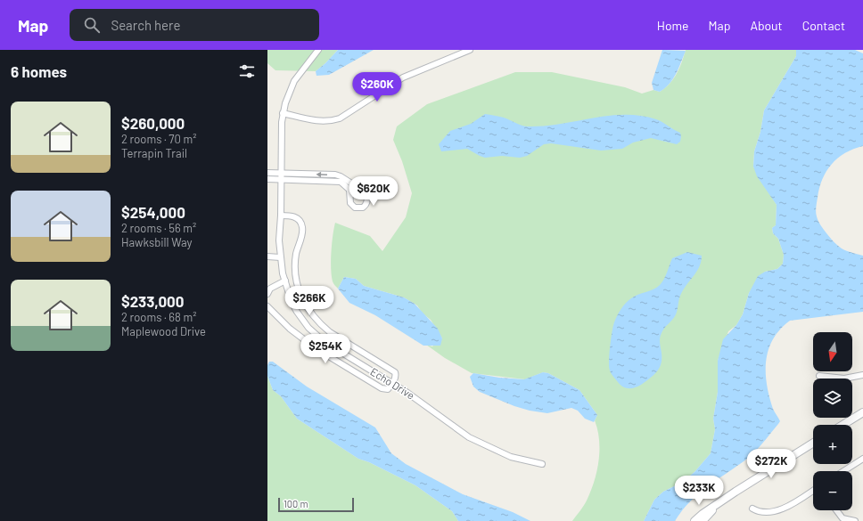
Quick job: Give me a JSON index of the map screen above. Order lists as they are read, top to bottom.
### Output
{
  "streets": {
    "street": ["Echo Drive"]
  },
  "scale_bar": "100 m",
  "north": "bottom",
  "page": {
    "header": "Map",
    "search": "Search here",
    "nav": [
      "Home",
      "Map",
      "About",
      "Contact"
    ],
    "heading": "6 homes",
    "price": [
      "$260K",
      "$620K",
      "$266K",
      "$254K",
      "$272K",
      "$233K"
    ],
    "list": [
      {
        "name": "$260,000",
        "note": "2 rooms · 70 m² · Terrapin Trail"
      },
      {
        "name": "$254,000",
        "note": "2 rooms · 56 m² · Hawksbill Way"
      },
      {
        "name": "$233,000",
        "note": "2 rooms · 68 m² · Maplewood Drive"
      }
    ],
    "map_buttons": ["+", "−"],
    "scale": "100 m"
  }
}
